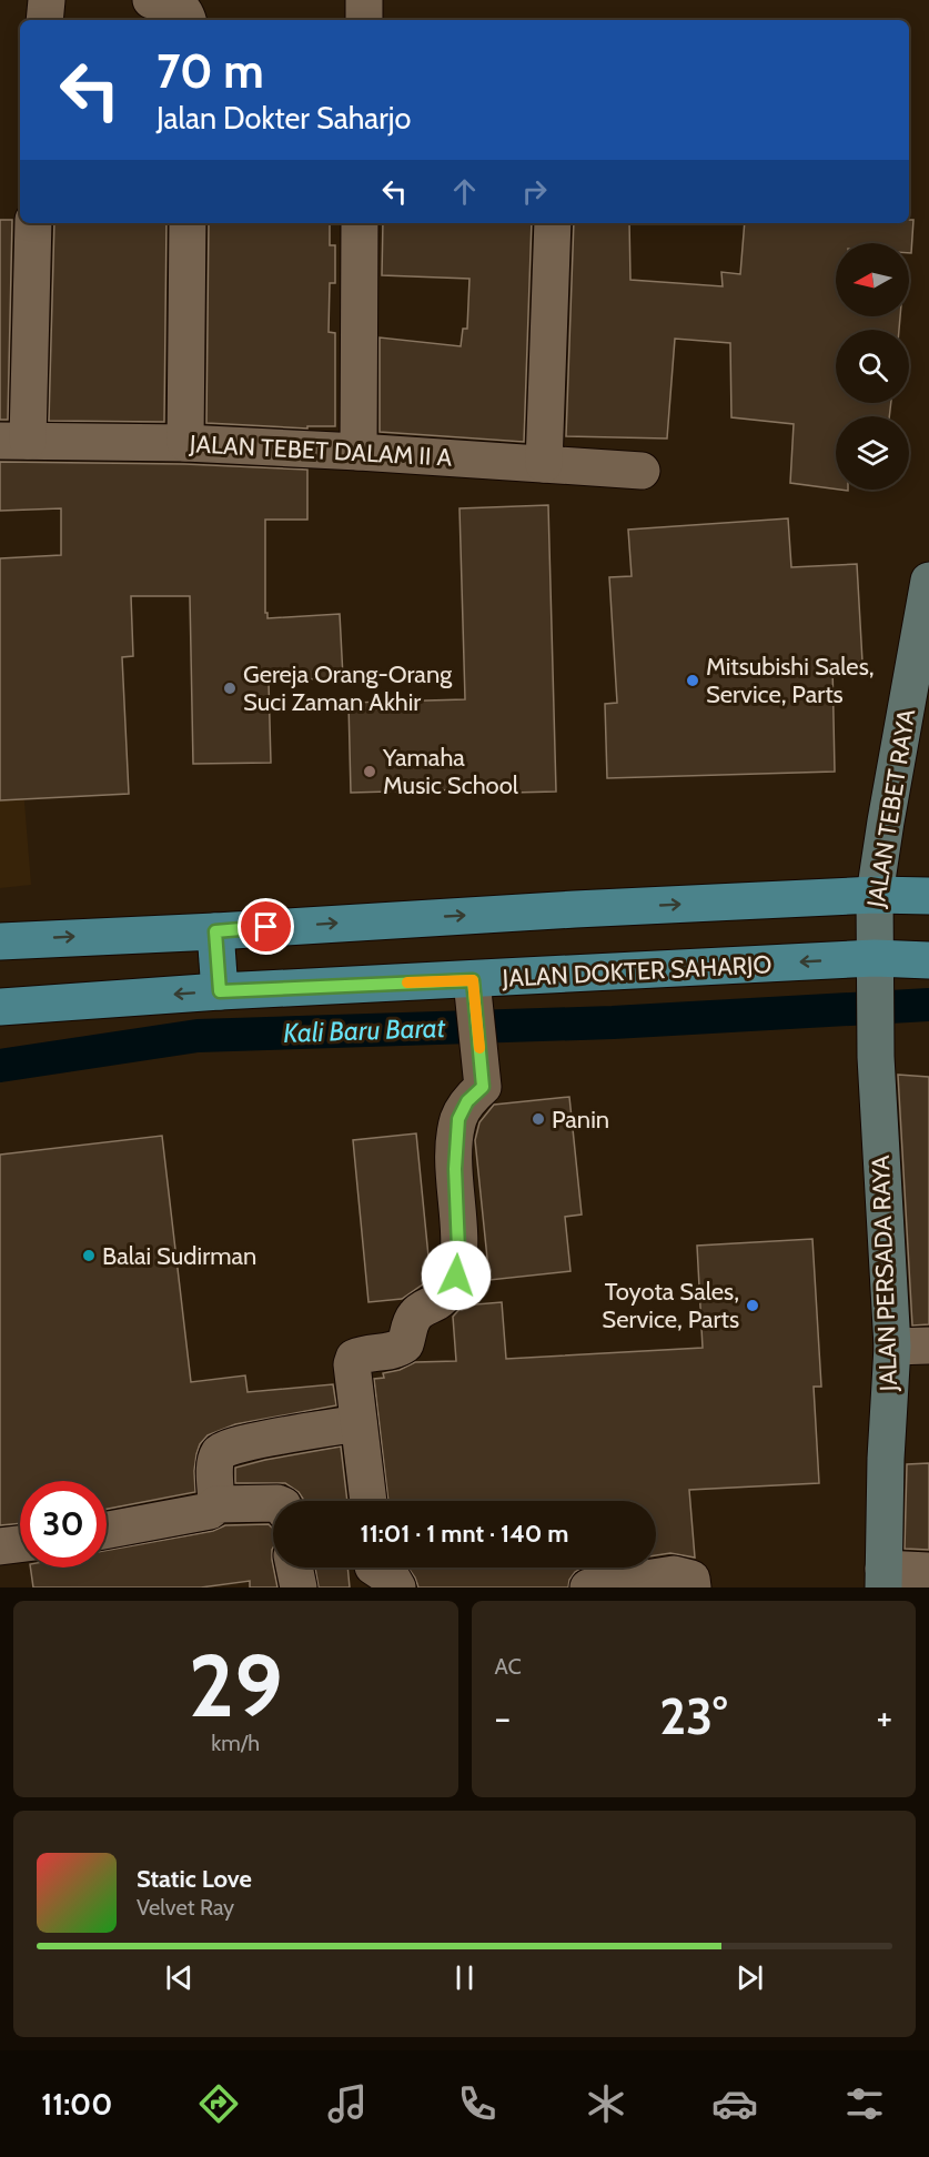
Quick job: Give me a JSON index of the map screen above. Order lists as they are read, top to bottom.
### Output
{
  "streets": {
    "main road": ["JALAN DOKTER SAHARJO"],
    "street": ["JALAN TEBET DALAM II A", "JALAN TEBET RAYA", "JALAN PERSADA RAYA"]
  },
  "crossings": [
    ["JALAN TEBET RAYA", "JALAN DOKTER SAHARJO"],
    ["JALAN TEBET RAYA", "JALAN PERSADA RAYA"],
    ["JALAN DOKTER SAHARJO", "JALAN PERSADA RAYA"]
  ],
  "water": ["Kali Baru Barat"],
  "places": [
    "Mitsubishi Sales, Service, Parts",
    "Gereja Orang-Orang Suci Zaman Akhir",
    "Yamaha Music School",
    "Panin",
    "Balai Sudirman",
    "Toyota Sales, Service, Parts"
  ],
  "north": "left",
  "page": {
    "turn": ["70 m", "Jalan Dokter Saharjo"],
    "limit": "30",
    "trip": "11:01 · 1 mnt · 140 m",
    "tile": [
      ["29", "km/h"],
      "AC"
    ],
    "heat": ["−", "23°", "+"],
    "song": ["Static Love", "Velvet Ray"],
    "tabs": "11:00"
  }
}
